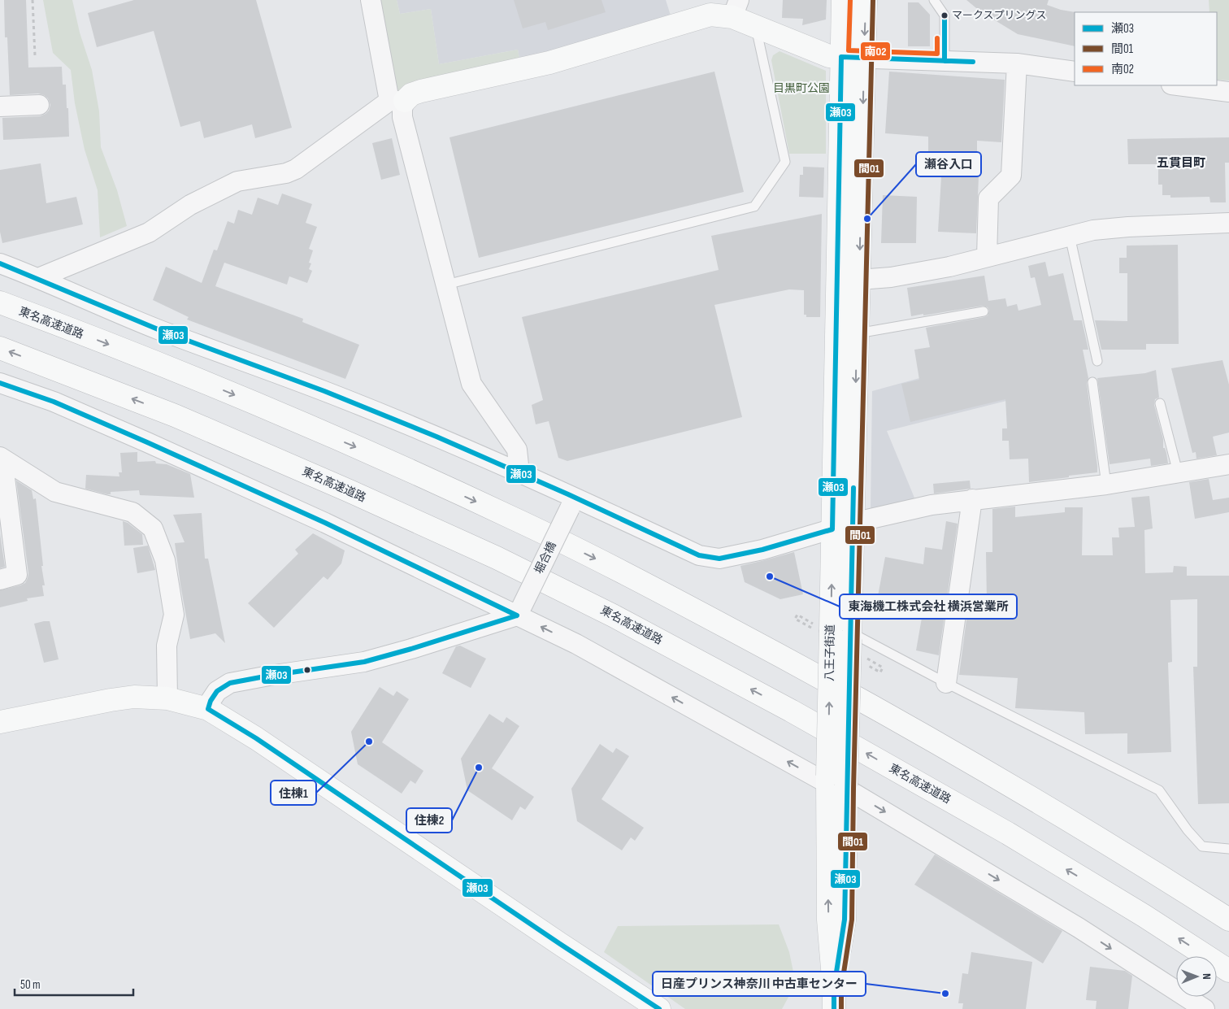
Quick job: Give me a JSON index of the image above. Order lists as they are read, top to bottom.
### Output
{
  "streets": {
    "main road": ["東名高速道路", "八王子街道"],
    "street": ["堀合橋"]
  },
  "districts": ["五貫目町"],
  "parks": ["目黒町公園"],
  "places": [
    "マークスプリングス",
    "瀬谷入口",
    "東海機工株式会社 横浜営業所",
    "住棟1",
    "住棟2",
    "日産プリンス神奈川 中古車センター"
  ],
  "lines": ["transit line 間01", "transit line 南02", "transit line 瀬03"],
  "legend": ["瀬03", "間01", "南02"],
  "scale_bar": "50 m",
  "north": "right"
}
